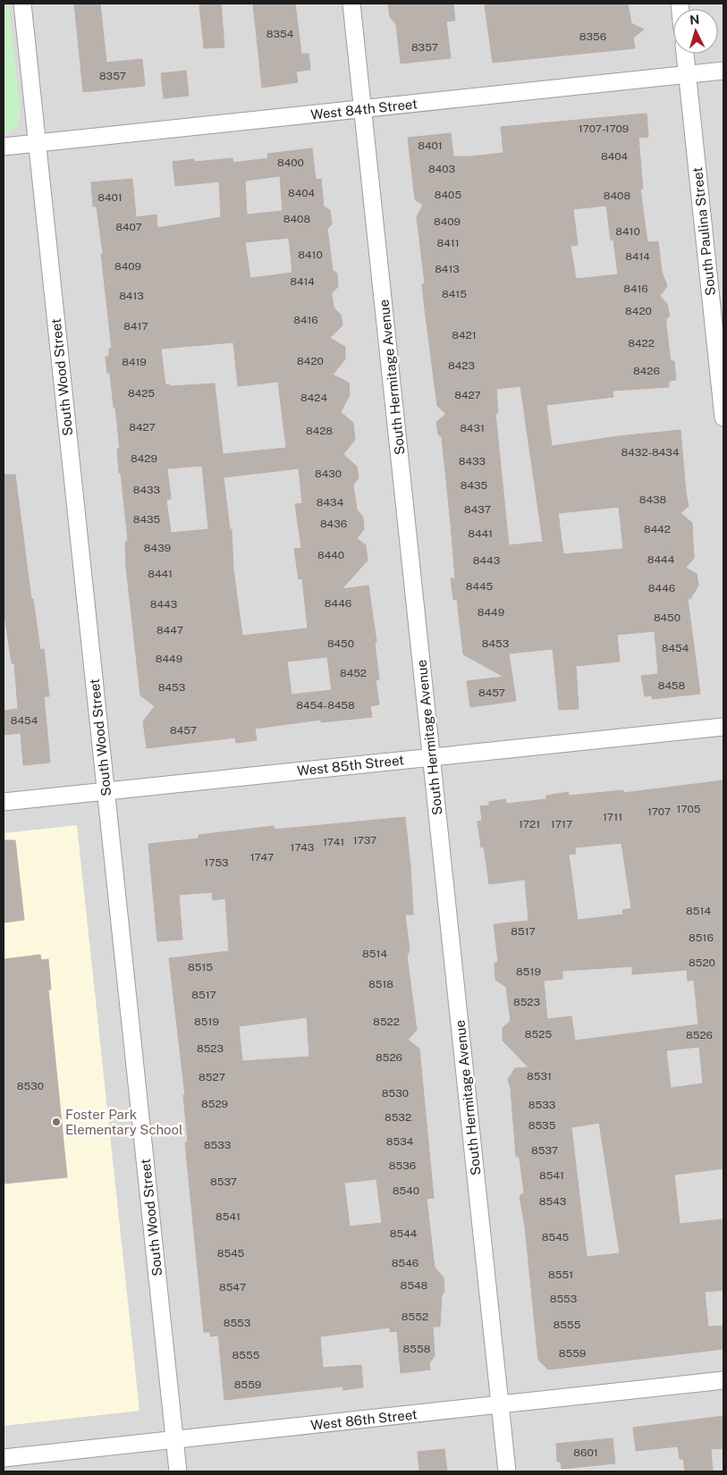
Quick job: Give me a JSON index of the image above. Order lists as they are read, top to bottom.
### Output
{
  "streets": {
    "street": [
      "West 84th Street",
      "South Paulina Street",
      "South Wood Street",
      "South Hermitage Avenue",
      "West 85th Street",
      "West 86th Street"
    ]
  },
  "crossings": [
    ["West 84th Street", "South Paulina Street"],
    ["West 84th Street", "South Wood Street"],
    ["West 84th Street", "South Hermitage Avenue"],
    ["South Wood Street", "West 85th Street"],
    ["South Wood Street", "West 86th Street"],
    ["South Hermitage Avenue", "West 85th Street"],
    ["South Hermitage Avenue", "West 86th Street"]
  ],
  "places": ["Foster Park Elementary School"],
  "house_numbers": [
    "8354",
    "8356",
    "8357",
    "8357",
    "1707-1709",
    "8401",
    "8404",
    "8400",
    "8403",
    "8404",
    "8405",
    "8408",
    "8401",
    "8408",
    "8409",
    "8407",
    "8410",
    "8411",
    "8410",
    "8414",
    "8409",
    "8413",
    "8414",
    "8416",
    "8415",
    "8413",
    "8420",
    "8416",
    "8417",
    "8421",
    "8422",
    "8420",
    "8419",
    "8423",
    "8426",
    "8425",
    "8427",
    "8424",
    "8427",
    "8431",
    "8428",
    "8432-8434",
    "8429",
    "8433",
    "8430",
    "8435",
    "8433",
    "8438",
    "8434",
    "8437",
    "8435",
    "8436",
    "8442",
    "8441",
    "8439",
    "8440",
    "8444",
    "8443",
    "8441",
    "8445",
    "8446",
    "8446",
    "8443",
    "8449",
    "8450",
    "8447",
    "8450",
    "8453",
    "8454",
    "8449",
    "8452",
    "8458",
    "8453",
    "8457",
    "8454-8458",
    "8454",
    "8457",
    "1705",
    "1707",
    "1711",
    "1721",
    "1717",
    "1737",
    "1741",
    "1743",
    "1747",
    "1753",
    "8514",
    "8517",
    "8516",
    "8514",
    "8520",
    "8515",
    "8519",
    "8518",
    "8517",
    "8523",
    "8519",
    "8522",
    "8525",
    "8526",
    "8523",
    "8526",
    "8531",
    "8527",
    "8530",
    "8530",
    "8529",
    "8533",
    "8532",
    "8535",
    "8534",
    "8533",
    "8537",
    "8536",
    "8541",
    "8537",
    "8540",
    "8543",
    "8541",
    "8544",
    "8545",
    "8545",
    "8546",
    "8551",
    "8548",
    "8547",
    "8553",
    "8552",
    "8553",
    "8555",
    "8558",
    "8559",
    "8555",
    "8559",
    "8601"
  ],
  "north": "top"
}
